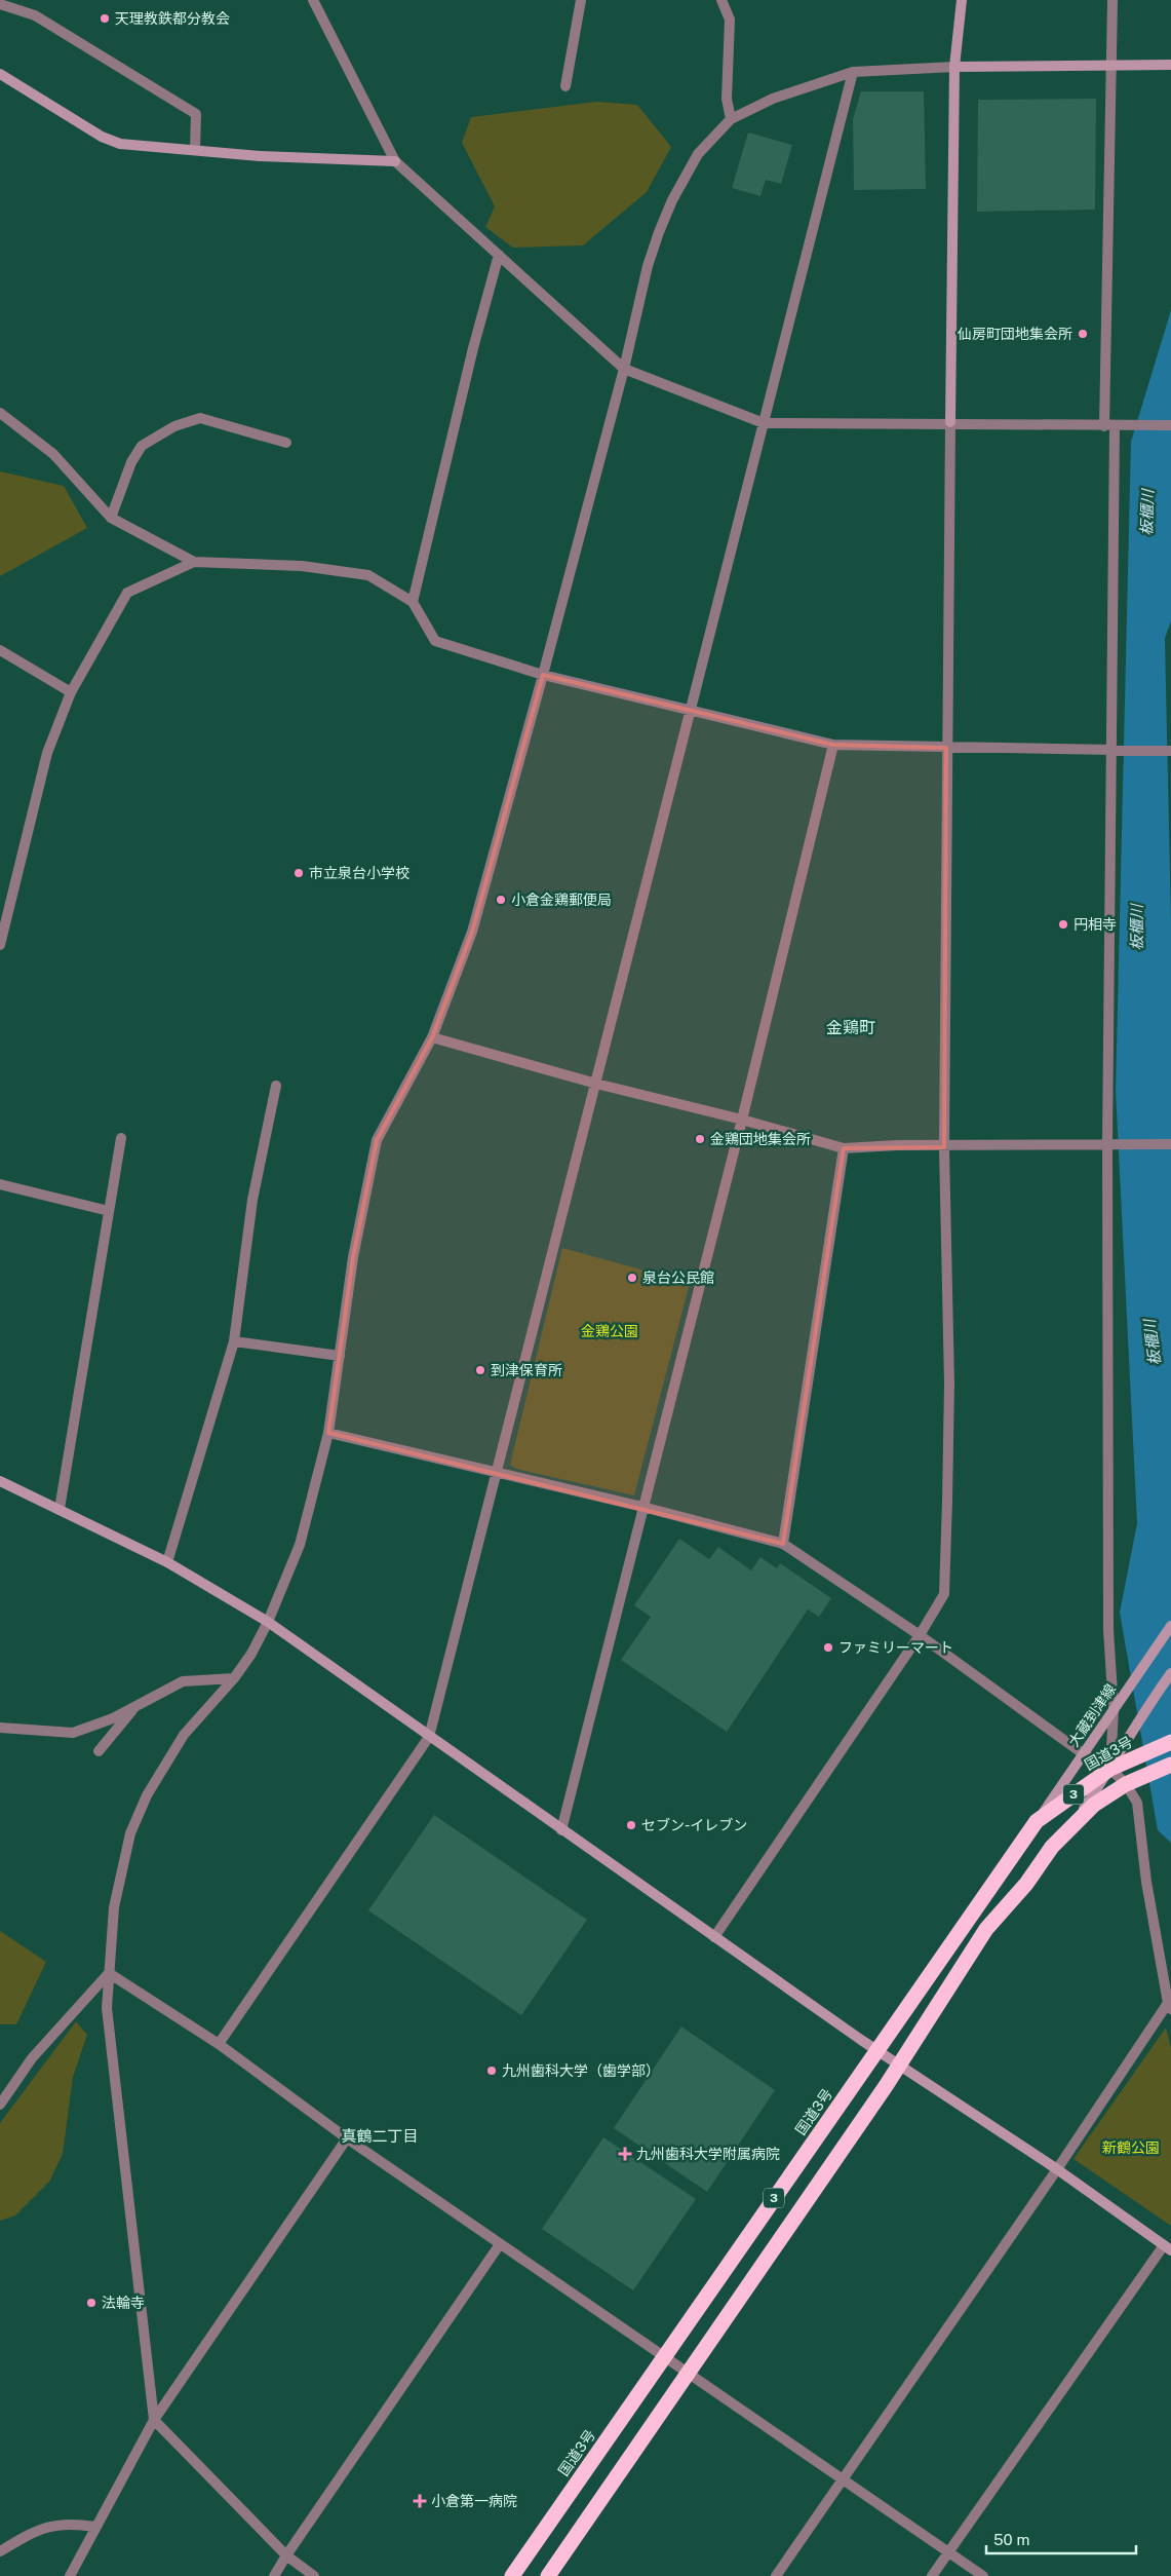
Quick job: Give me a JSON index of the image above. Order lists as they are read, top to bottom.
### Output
{
  "streets": {
    "highway": ["国道3号", "3"],
    "street": ["大蔵到津線"]
  },
  "crossings": [
    ["大蔵到津線", "国道3号"]
  ],
  "districts": ["金鶏町", "真鶴二丁目"],
  "water": ["板櫃川"],
  "parks": ["金鶏公園", "新鶴公園"],
  "places": {
    "other": [
      "天理教鉄都分教会",
      "仙房町団地集会所",
      "市立泉台小学校",
      "小倉金鶏郵便局",
      "円相寺",
      "金鶏団地集会所",
      "泉台公民館",
      "到津保育所",
      "ファミリーマート",
      "セブン-イレブン",
      "九州歯科大学（歯学部）",
      "法輪寺"
    ],
    "health": ["九州歯科大学附属病院", "小倉第一病院"]
  },
  "scale_bar": "50 m"
}
